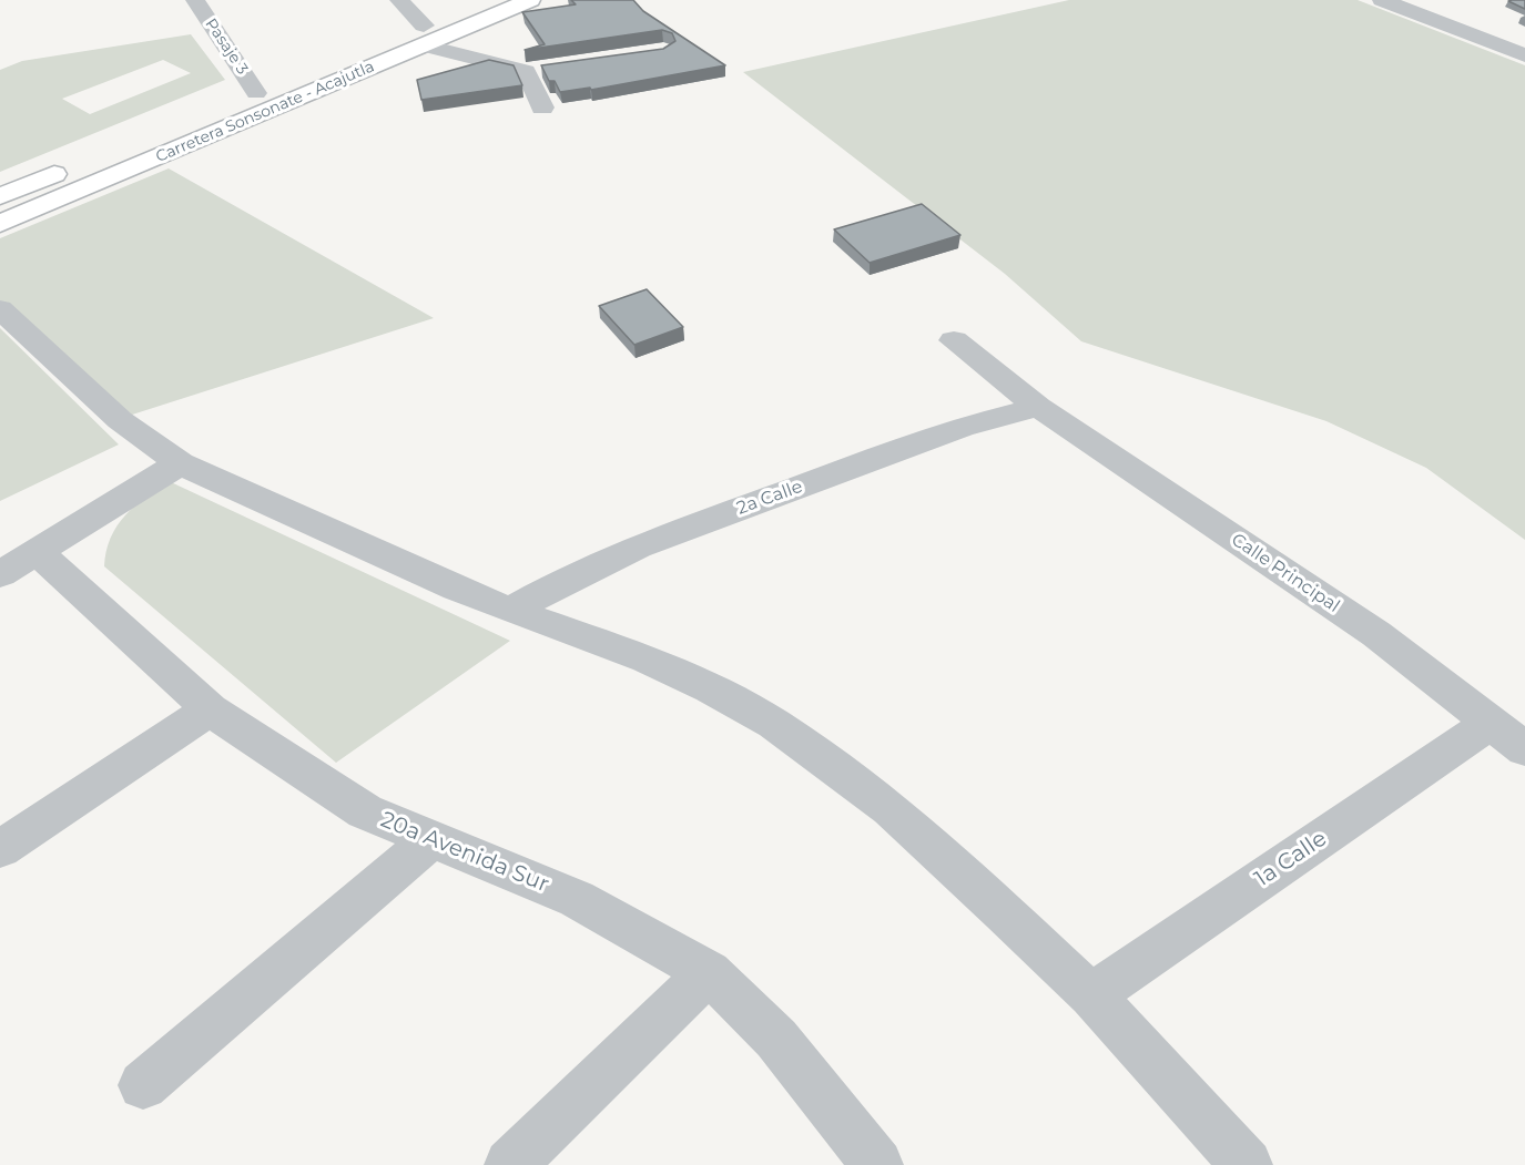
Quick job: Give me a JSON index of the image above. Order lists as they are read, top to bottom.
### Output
{
  "streets": {
    "highway": ["Carretera Sonsonate - Acajutla"],
    "street": [
      "Pasaje 3",
      "2a Calle",
      "Calle Principal",
      "20a Avenida Sur",
      "1a Calle"
    ]
  },
  "crossings": [
    ["Pasaje 3", "Carretera Sonsonate - Acajutla"],
    ["2a Calle", "Calle Principal"],
    ["Calle Principal", "1a Calle"]
  ]
}
